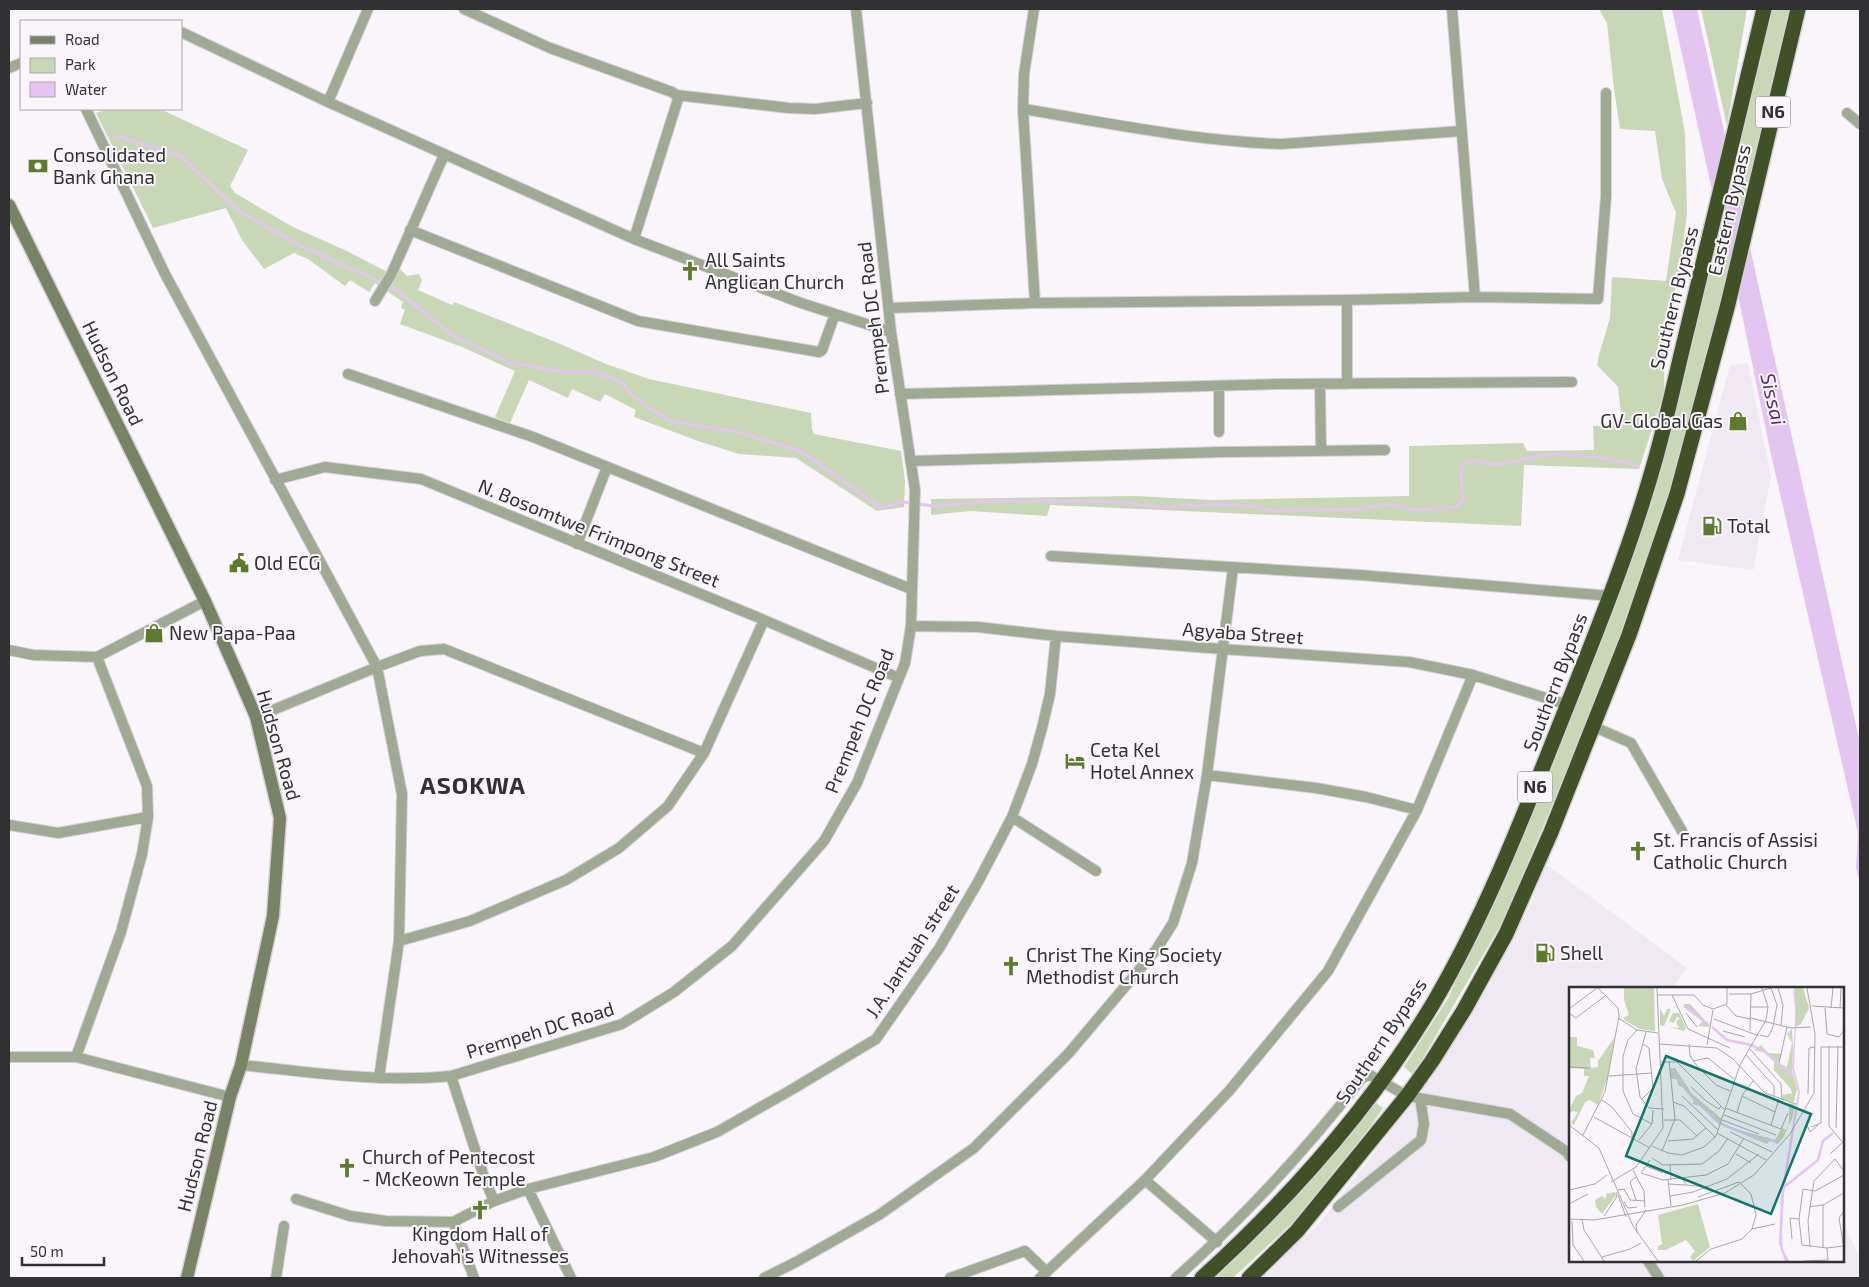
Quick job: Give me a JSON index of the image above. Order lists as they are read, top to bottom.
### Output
{
  "streets": {
    "highway": ["N6", "Eastern Bypass", "Southern Bypass"],
    "street": [
      "Prempeh DC Road",
      "Hudson Road",
      "N. Bosomtwe Frimpong Street",
      "Agyaba Street",
      "J.A. Jantuah street"
    ]
  },
  "crossings": [
    ["N6", "Eastern Bypass"],
    ["Eastern Bypass", "Southern Bypass"],
    ["Southern Bypass", "Agyaba Street"],
    ["Prempeh DC Road", "Hudson Road"],
    ["Prempeh DC Road", "N. Bosomtwe Frimpong Street"],
    ["Prempeh DC Road", "Agyaba Street"],
    ["Agyaba Street", "J.A. Jantuah street"]
  ],
  "districts": ["ASOKWA"],
  "water": ["Sissai"],
  "places": {
    "bank": ["Consolidated Bank Ghana"],
    "church": [
      "All Saints Anglican Church",
      "St. Francis of Assisi Catholic Church",
      "Christ The King Society Methodist Church",
      "Church of Pentecost - McKeown Temple",
      "Kingdom Hall of Jehovah's Witnesses"
    ],
    "shop": ["GV-Global Gas", "New Papa-Paa"],
    "fuel station": ["Total", "Shell"],
    "public building": ["Old ECG"],
    "hotel": ["Ceta Kel Hotel Annex"]
  },
  "legend": ["Road", "Park", "Water"],
  "scale_bar": "50 m"
}
